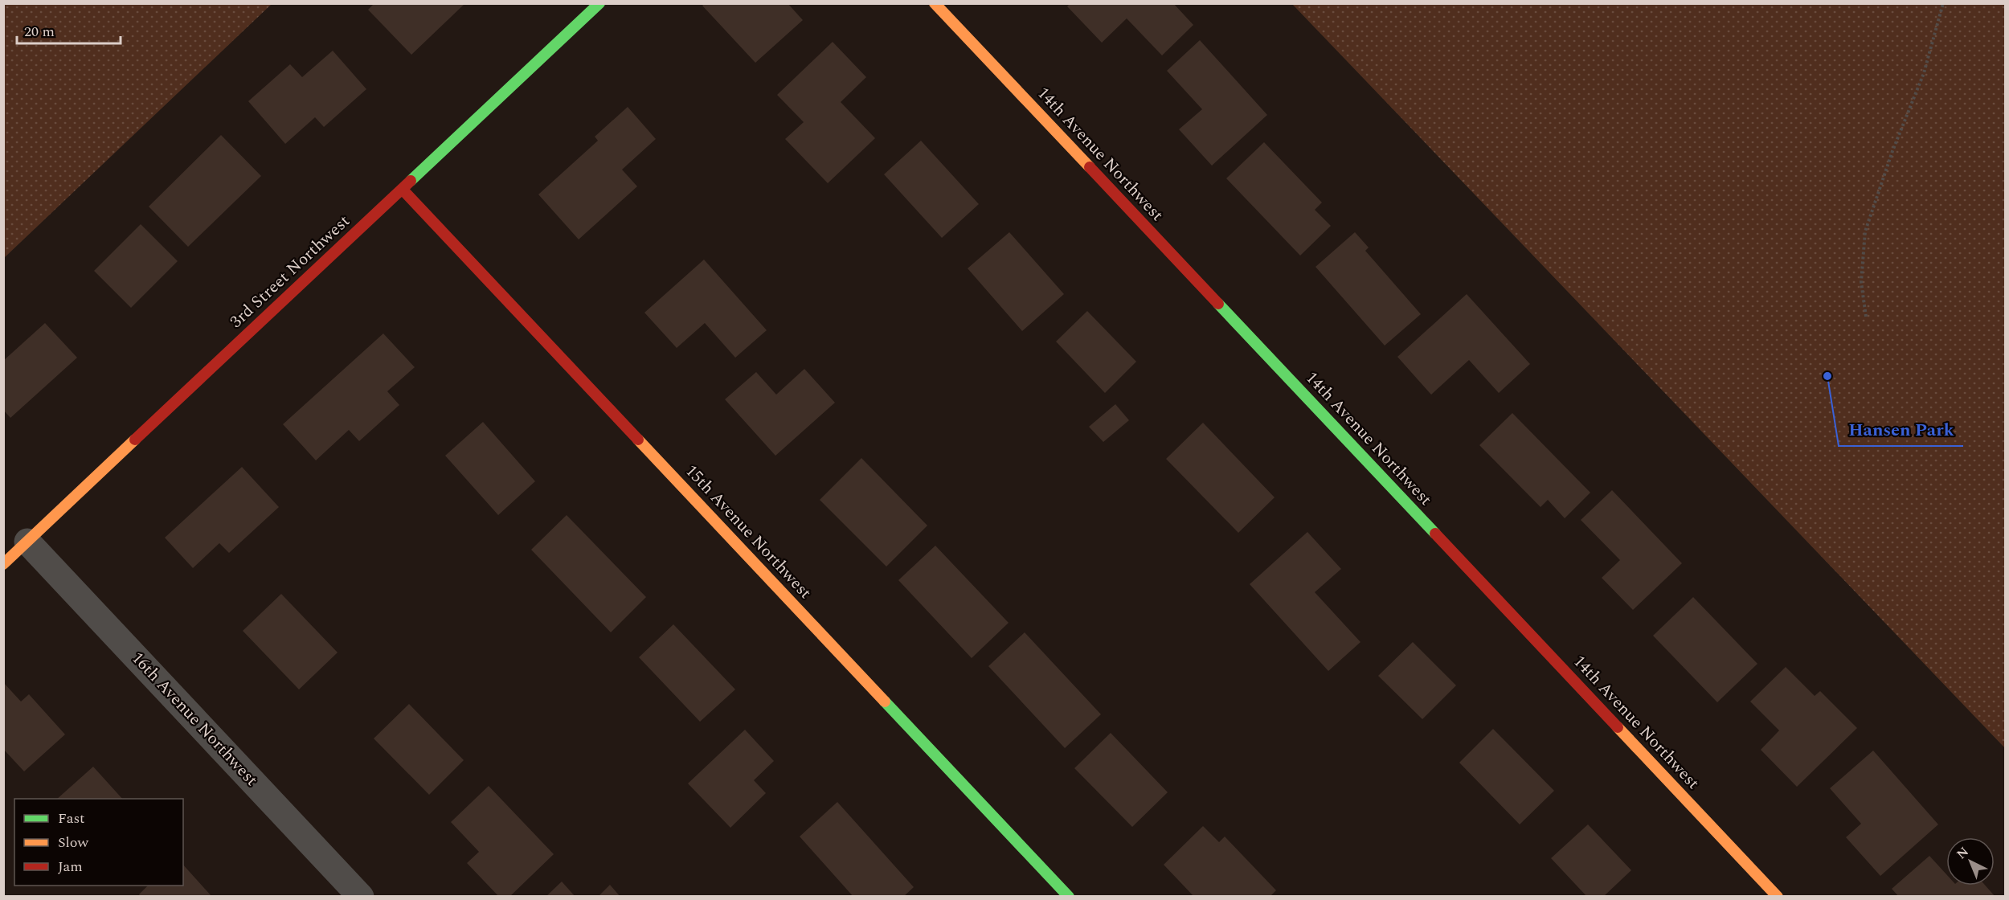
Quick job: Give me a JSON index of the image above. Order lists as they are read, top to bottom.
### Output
{
  "streets": {
    "street": [
      "14th Avenue Northwest",
      "3rd Street Northwest",
      "15th Avenue Northwest",
      "16th Avenue Northwest"
    ]
  },
  "crossings": [
    ["3rd Street Northwest", "15th Avenue Northwest"],
    ["3rd Street Northwest", "16th Avenue Northwest"]
  ],
  "places": ["Hansen Park"],
  "legend": ["Fast", "Slow", "Jam"],
  "scale_bar": "20 m",
  "north": "top left"
}
